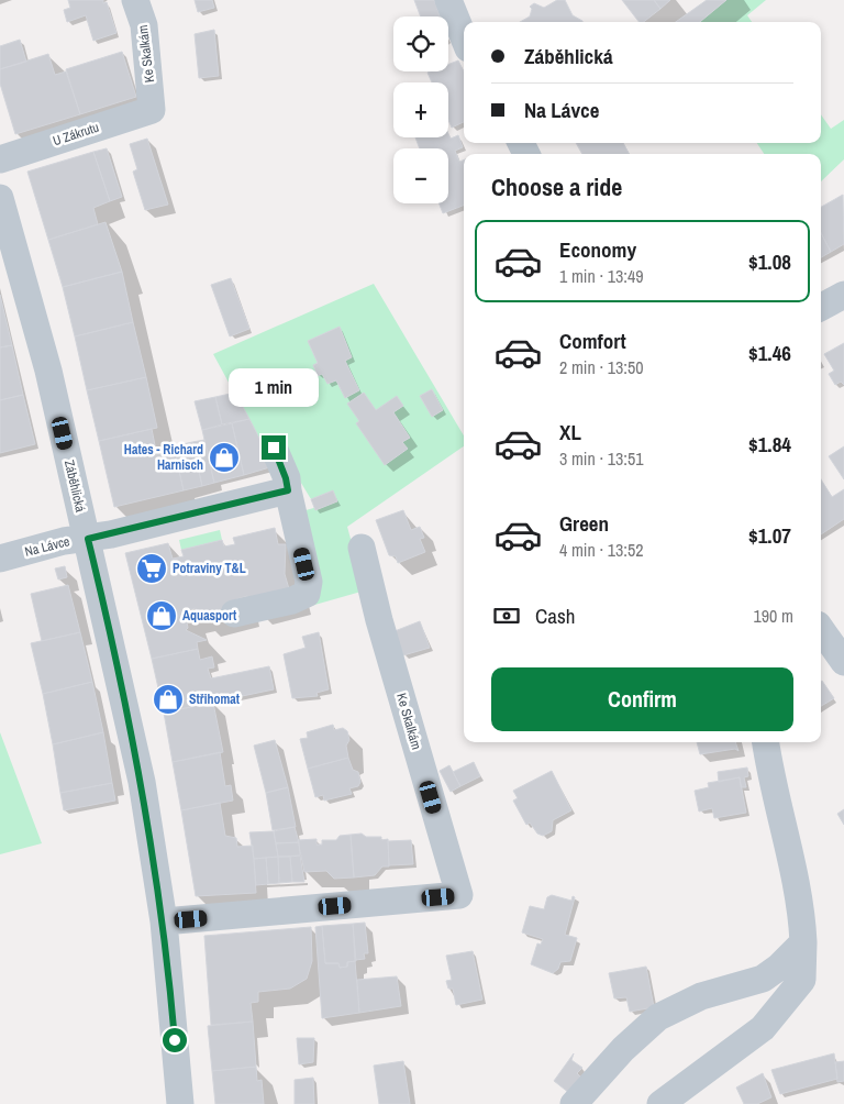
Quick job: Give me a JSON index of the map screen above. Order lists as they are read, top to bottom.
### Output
{
  "streets": {
    "street": [
      "Ke Skalkám",
      "U Zákrutu",
      "Záběhlická",
      "Na Lávce"
    ]
  },
  "crossings": [
    ["Ke Skalkám", "U Zákrutu"],
    ["Ke Skalkám", "Záběhlická"],
    ["Záběhlická", "Na Lávce"]
  ],
  "places": {
    "shop": ["Hates - Richard Harnisch", "Aquasport", "Střihomat"],
    "supermarket": ["Potraviny T&L"]
  },
  "page": {
    "map_buttons": ["+", "−"],
    "banner": ["Záběhlická", "Na Lávce"],
    "heading": "Choose a ride",
    "list": [
      {
        "name": "Economy",
        "note": "1 min · 13:49",
        "value": "$1.08"
      },
      {
        "name": "Comfort",
        "note": "2 min · 13:50",
        "value": "$1.46"
      },
      {
        "name": "XL",
        "note": "3 min · 13:51",
        "value": "$1.84"
      },
      {
        "name": "Green",
        "note": "4 min · 13:52",
        "value": "$1.07"
      }
    ],
    "bubble": "1 min",
    "pay": ["Cash", "190 m"],
    "buttons": "Confirm"
  }
}
